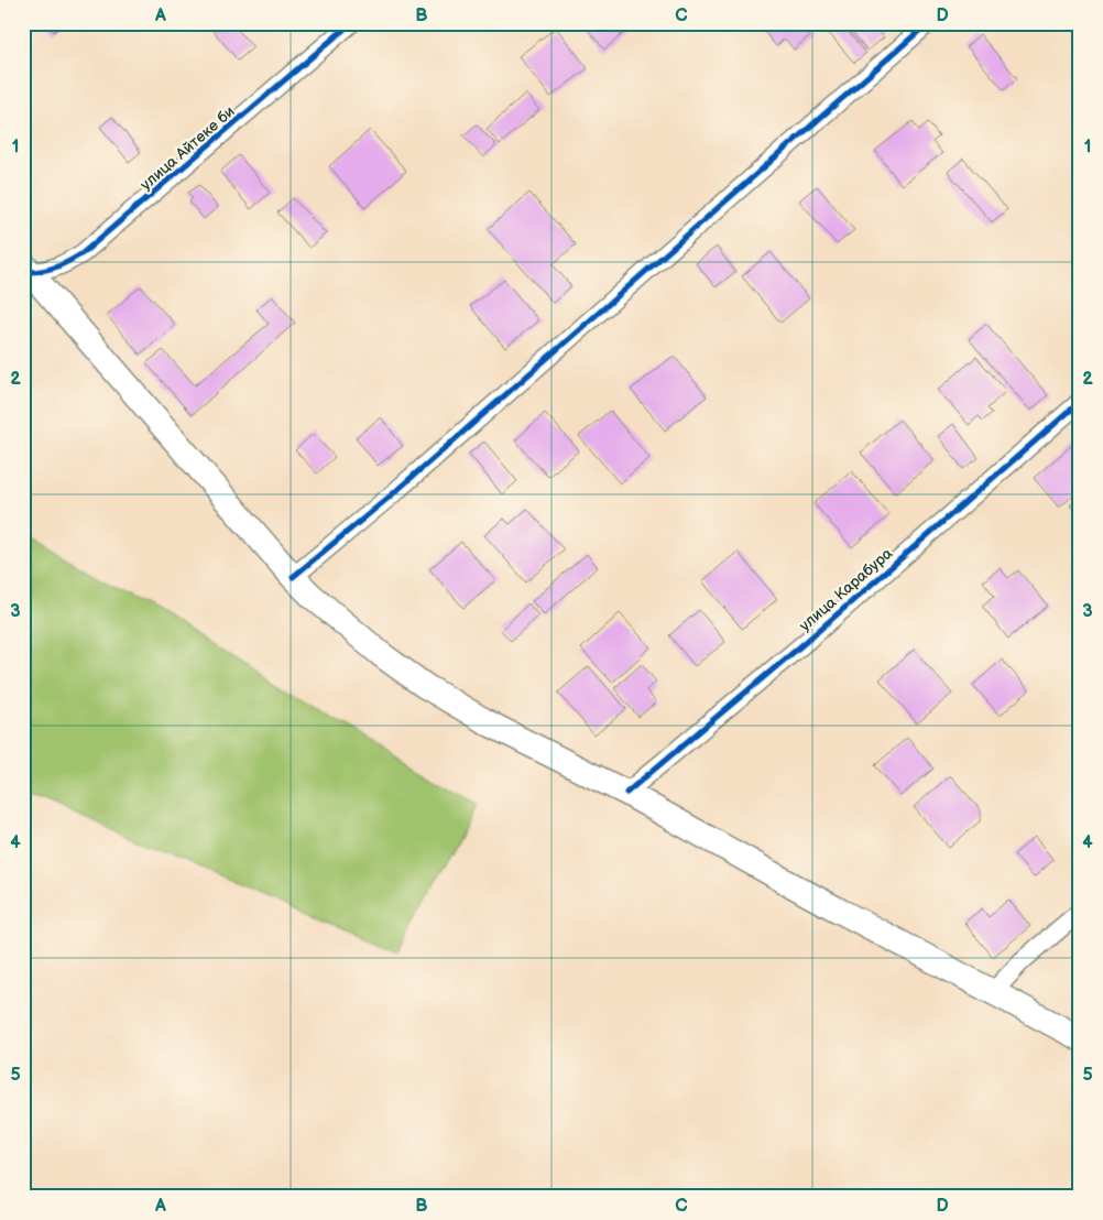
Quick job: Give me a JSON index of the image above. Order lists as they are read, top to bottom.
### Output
{
  "streets": {
    "street": ["улица Айтеке би", "улица Карабура"]
  },
  "grid": {
    "columns": [
      "A",
      "B",
      "C",
      "D"
    ],
    "rows": [
      "1",
      "2",
      "3",
      "4",
      "5"
    ]
  }
}
